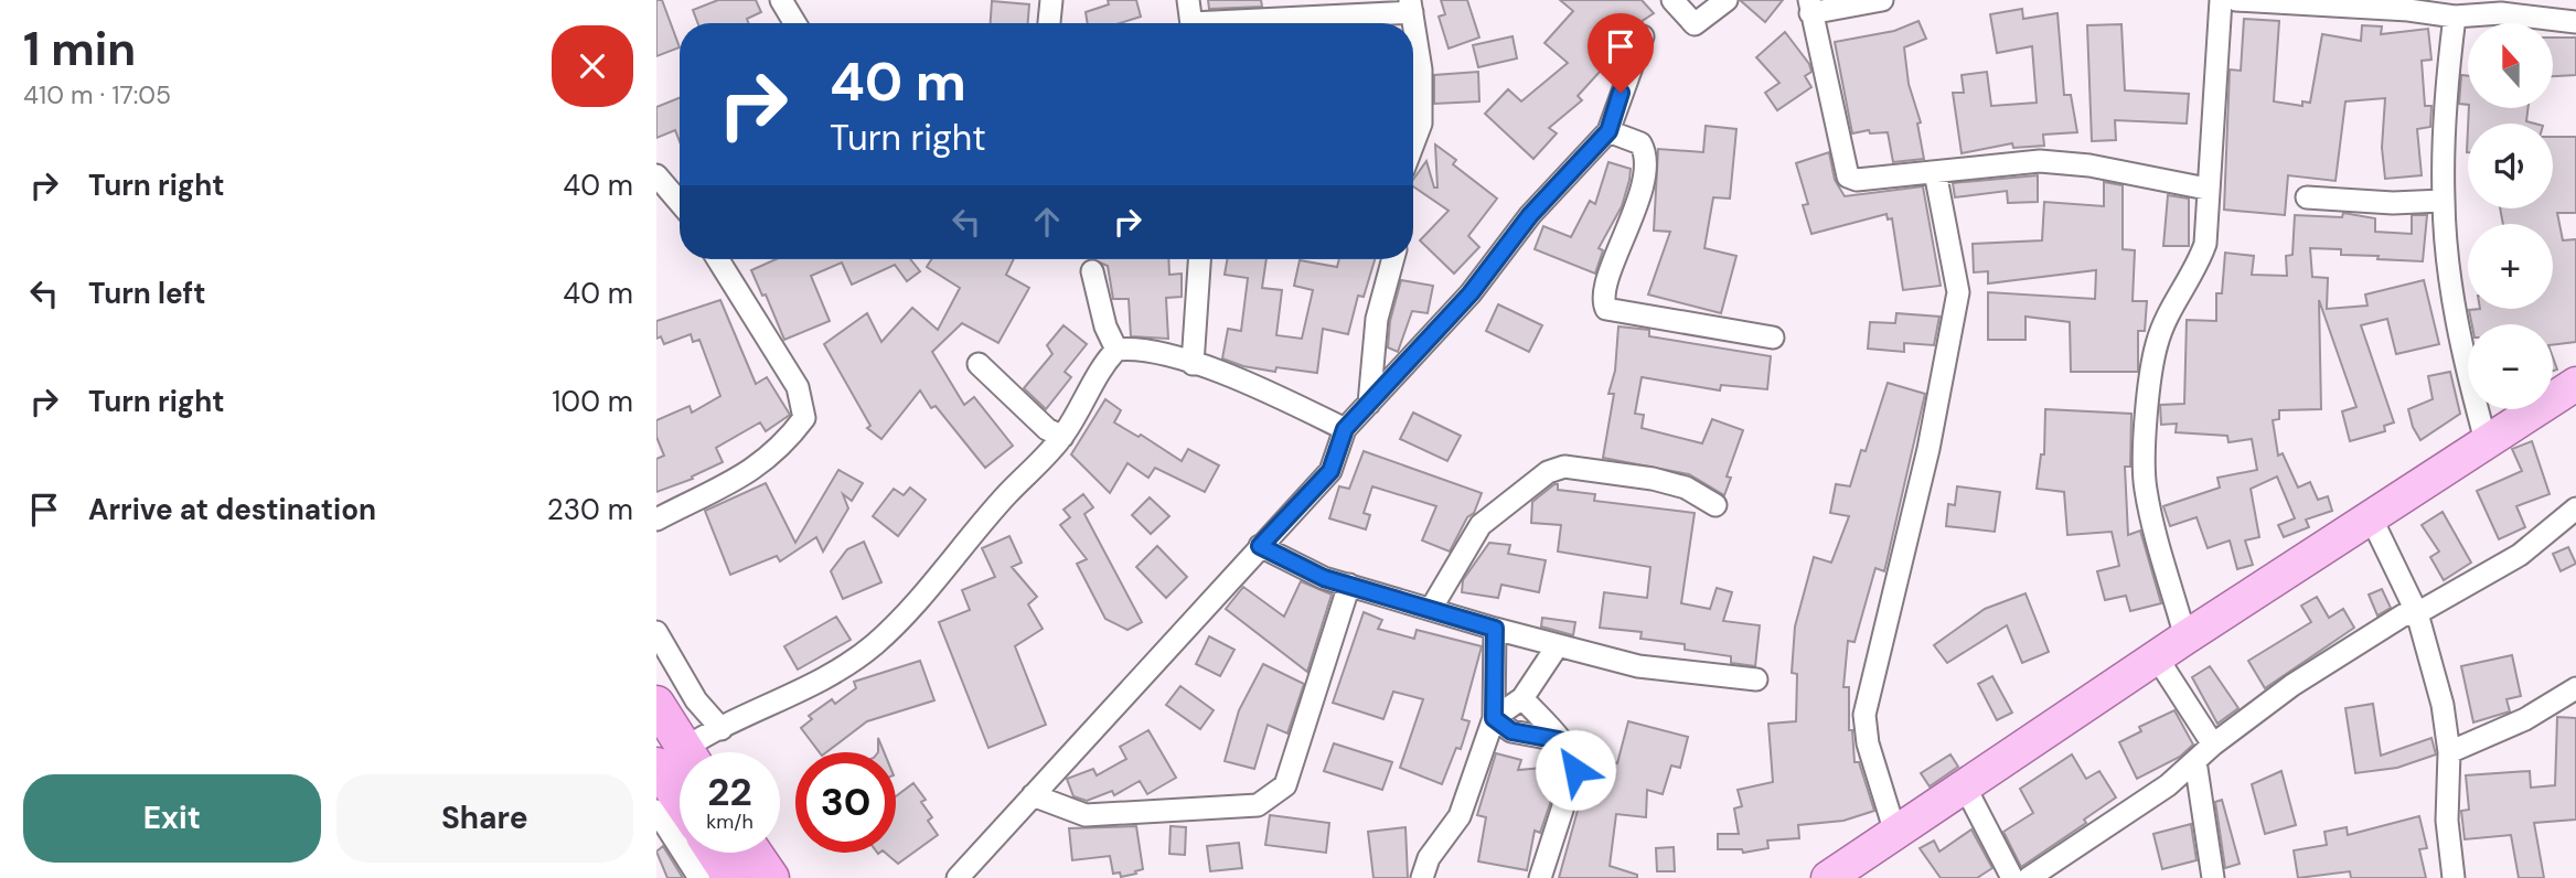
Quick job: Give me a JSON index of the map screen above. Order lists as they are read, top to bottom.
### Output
{
  "north": "top",
  "page": {
    "heading": ["1 min", "410 m · 17:05"],
    "map_buttons": ["+", "−"],
    "turn": ["40 m", "Turn right"],
    "list": [
      {
        "name": "Turn right",
        "value": "40 m"
      },
      {
        "name": "Turn left",
        "value": "40 m"
      },
      {
        "name": "Turn right",
        "value": "100 m"
      },
      {
        "name": "Arrive at destination",
        "value": "230 m"
      }
    ],
    "speed": "22 km/h",
    "limit": "30",
    "buttons": ["Exit", "Share"]
  }
}
